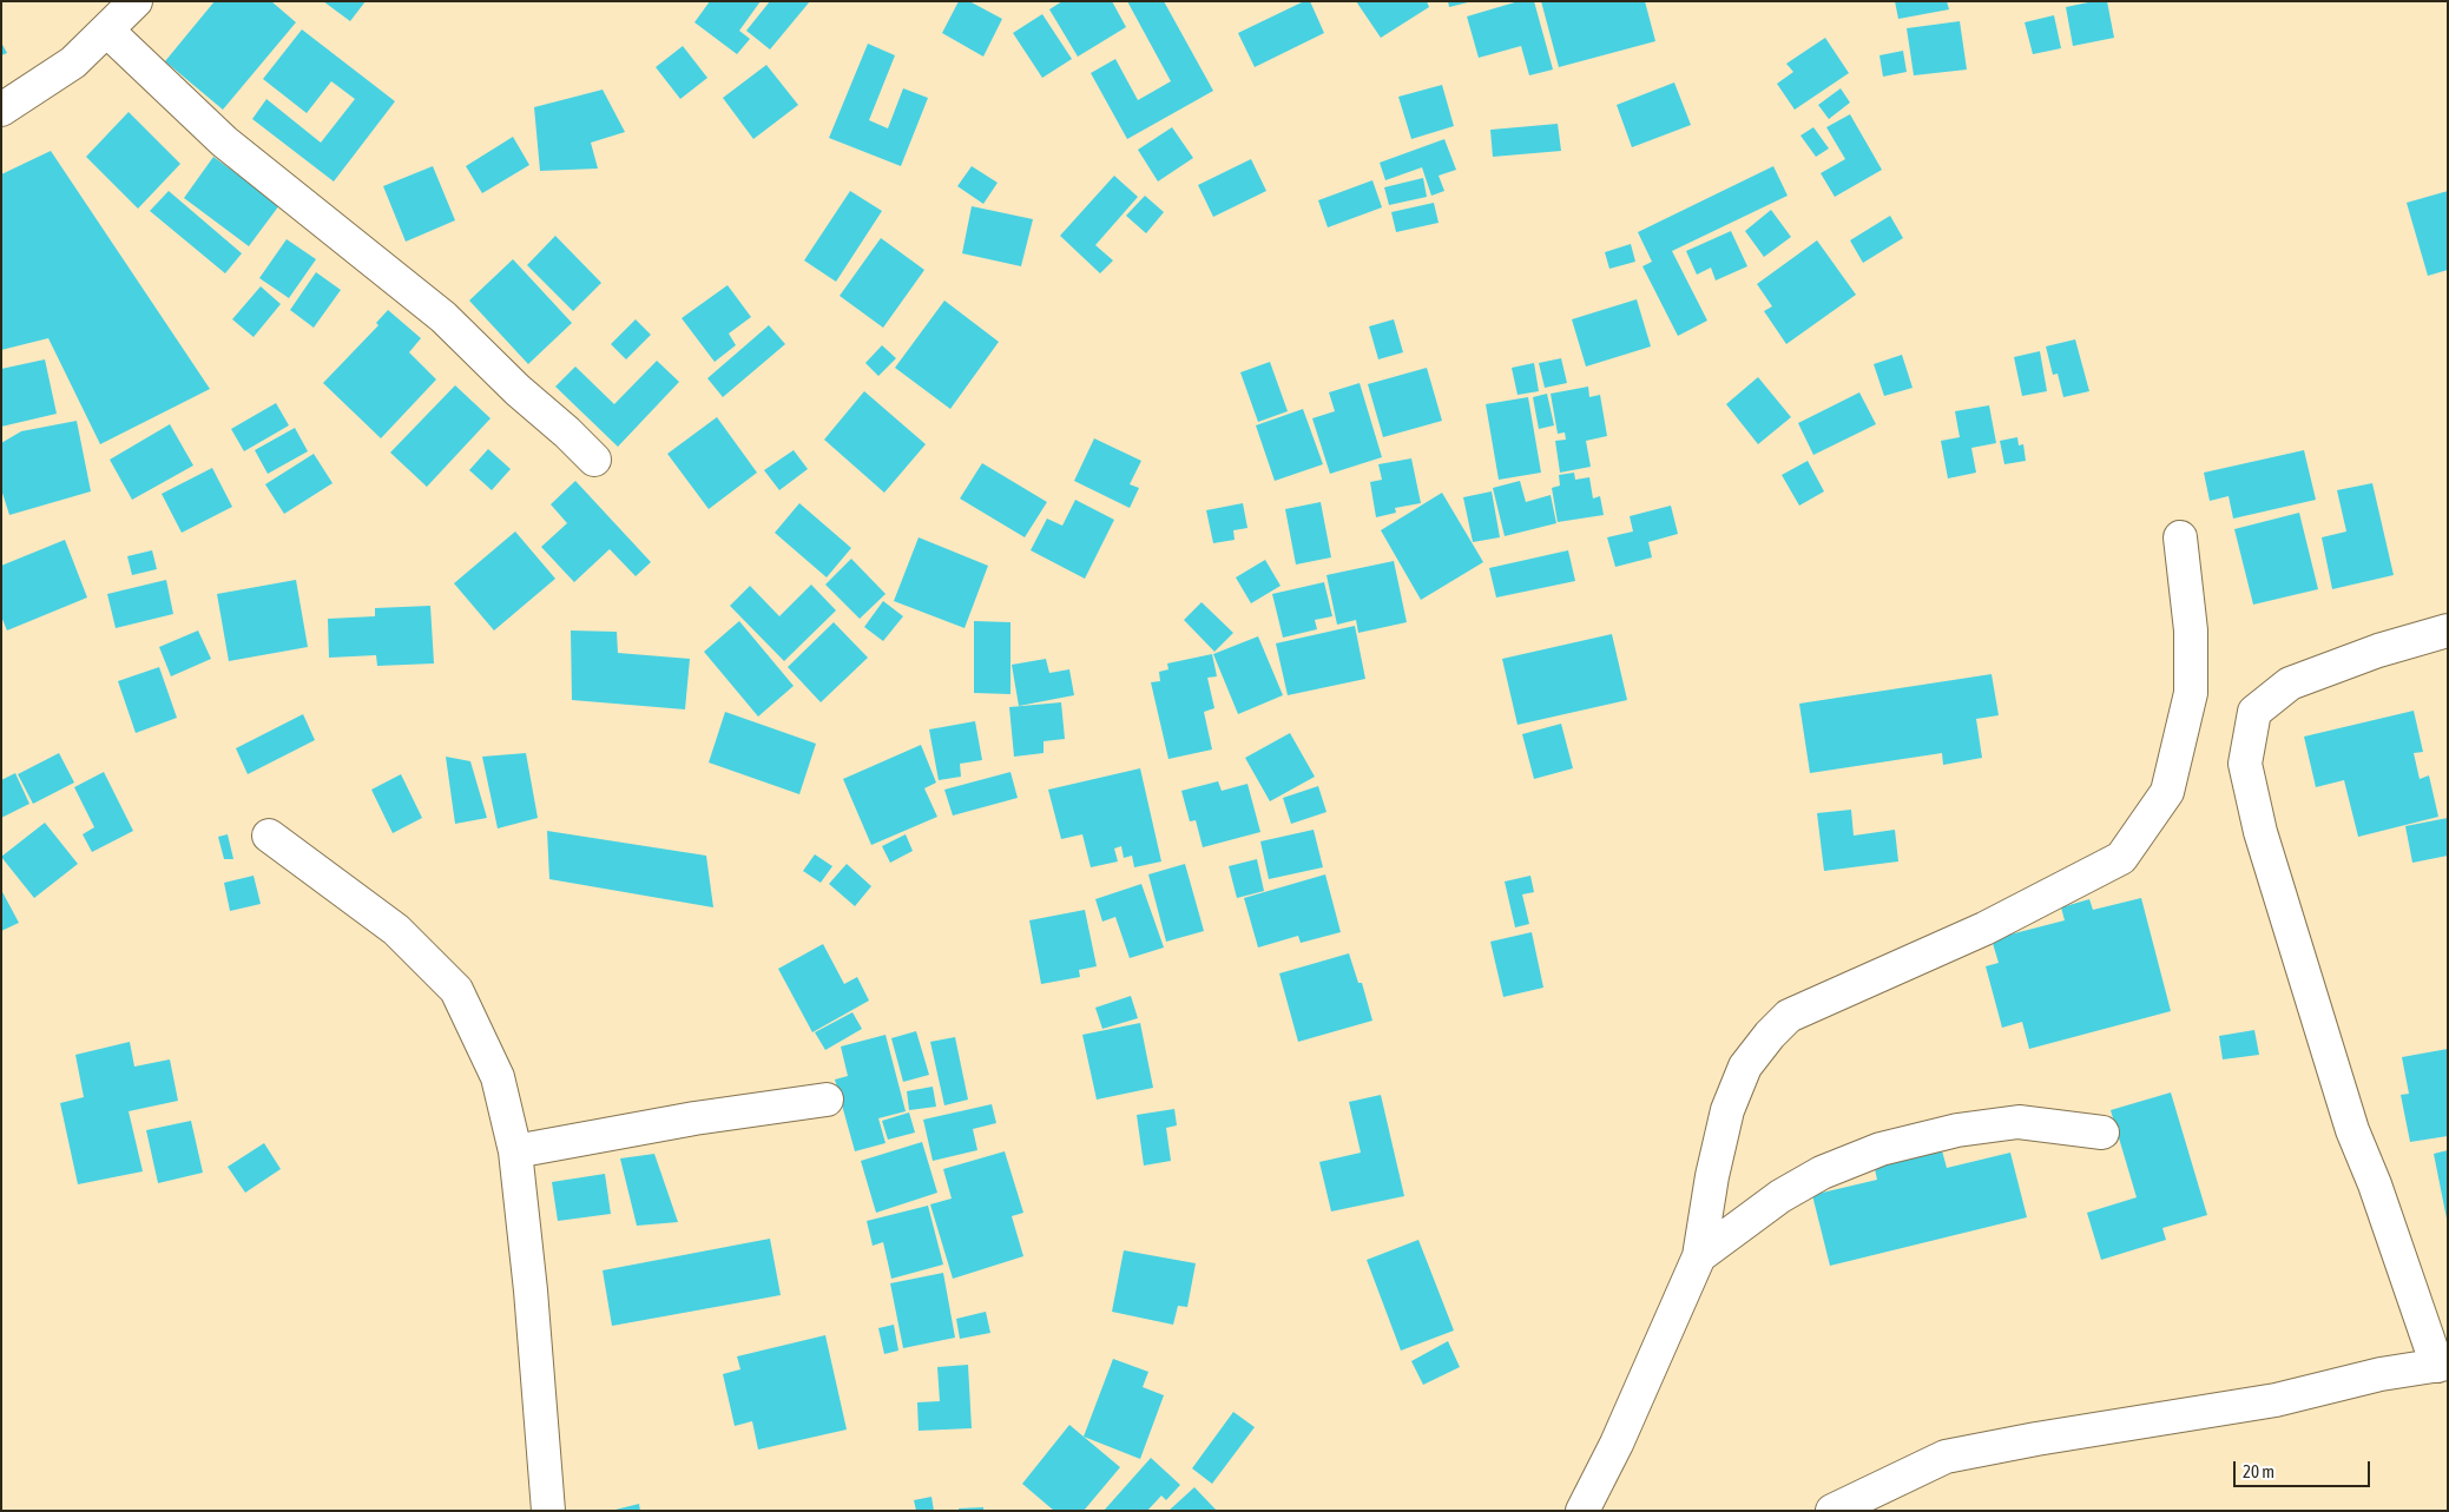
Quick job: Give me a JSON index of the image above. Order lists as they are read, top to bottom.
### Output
{
  "scale_bar": "20 m"
}
